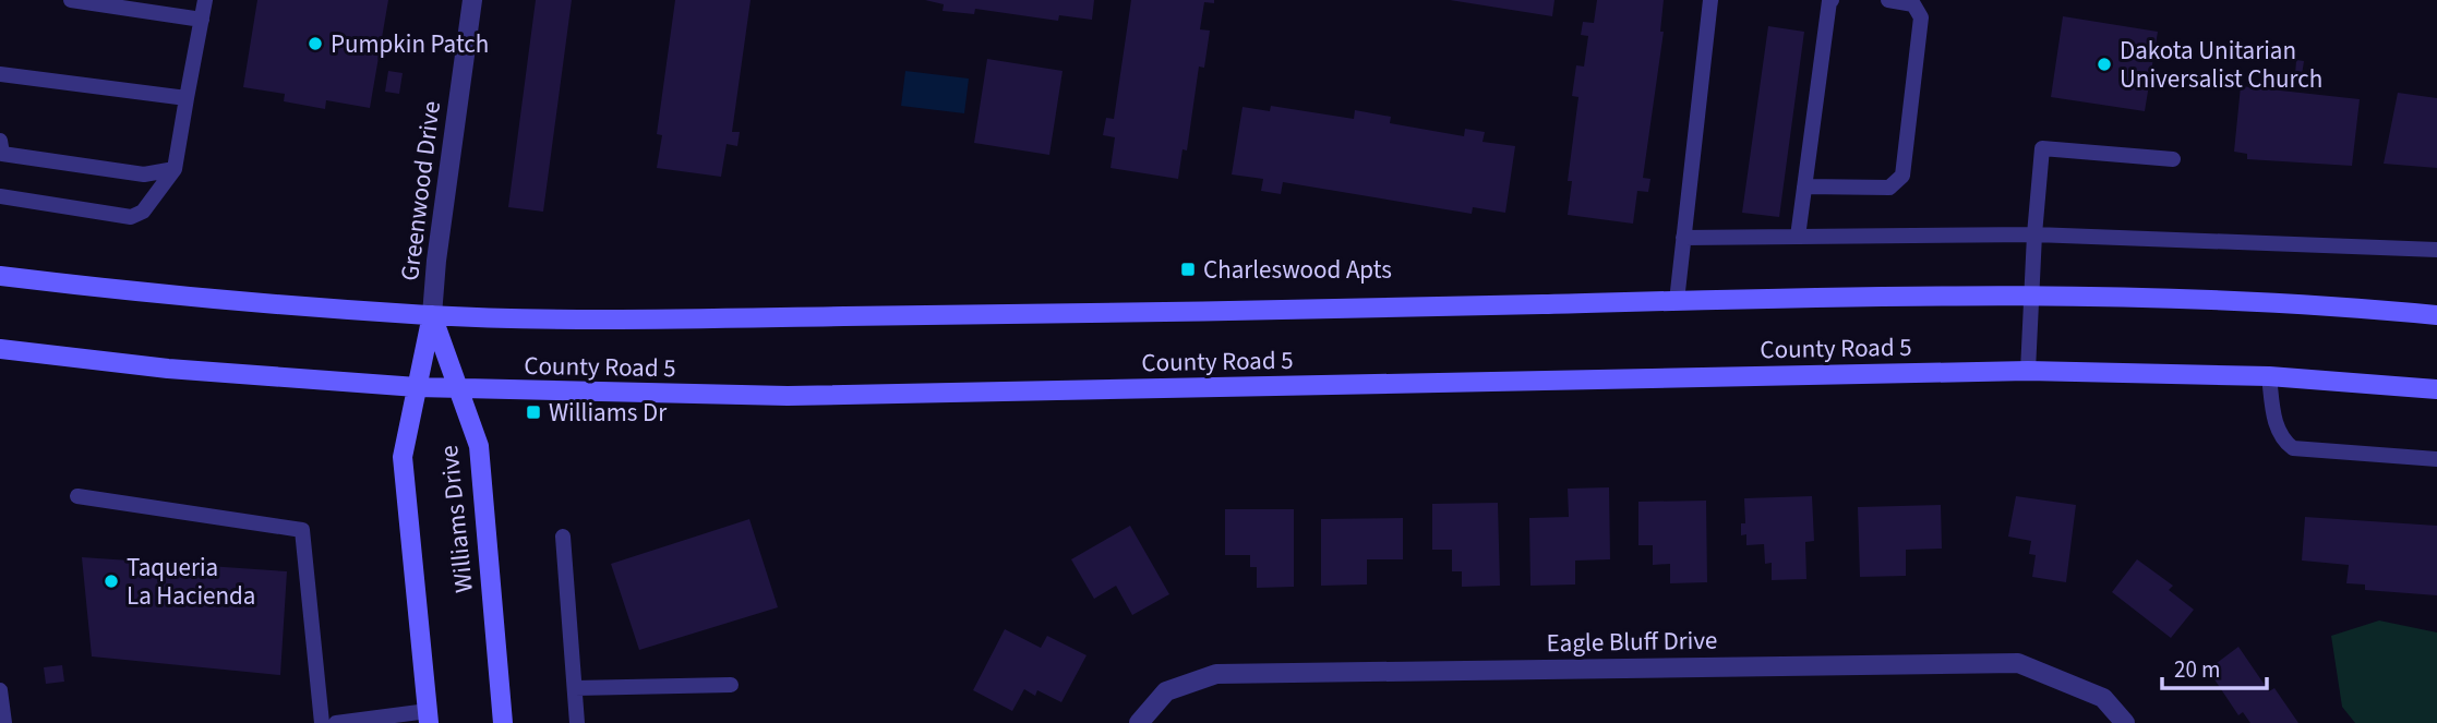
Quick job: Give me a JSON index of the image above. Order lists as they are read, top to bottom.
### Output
{
  "streets": {
    "main road": ["Greenwood Drive", "County Road 5", "Williams Drive"],
    "street": ["Eagle Bluff Drive"]
  },
  "crossings": [
    ["Greenwood Drive", "County Road 5"],
    ["Greenwood Drive", "Williams Drive"],
    ["County Road 5", "Williams Drive"]
  ],
  "places": {
    "other": ["Pumpkin Patch", "Dakota Unitarian Universalist Church", "Taqueria La Hacienda"],
    "transit": ["Charleswood Apts", "Williams Dr"]
  },
  "scale_bar": "20 m"
}
